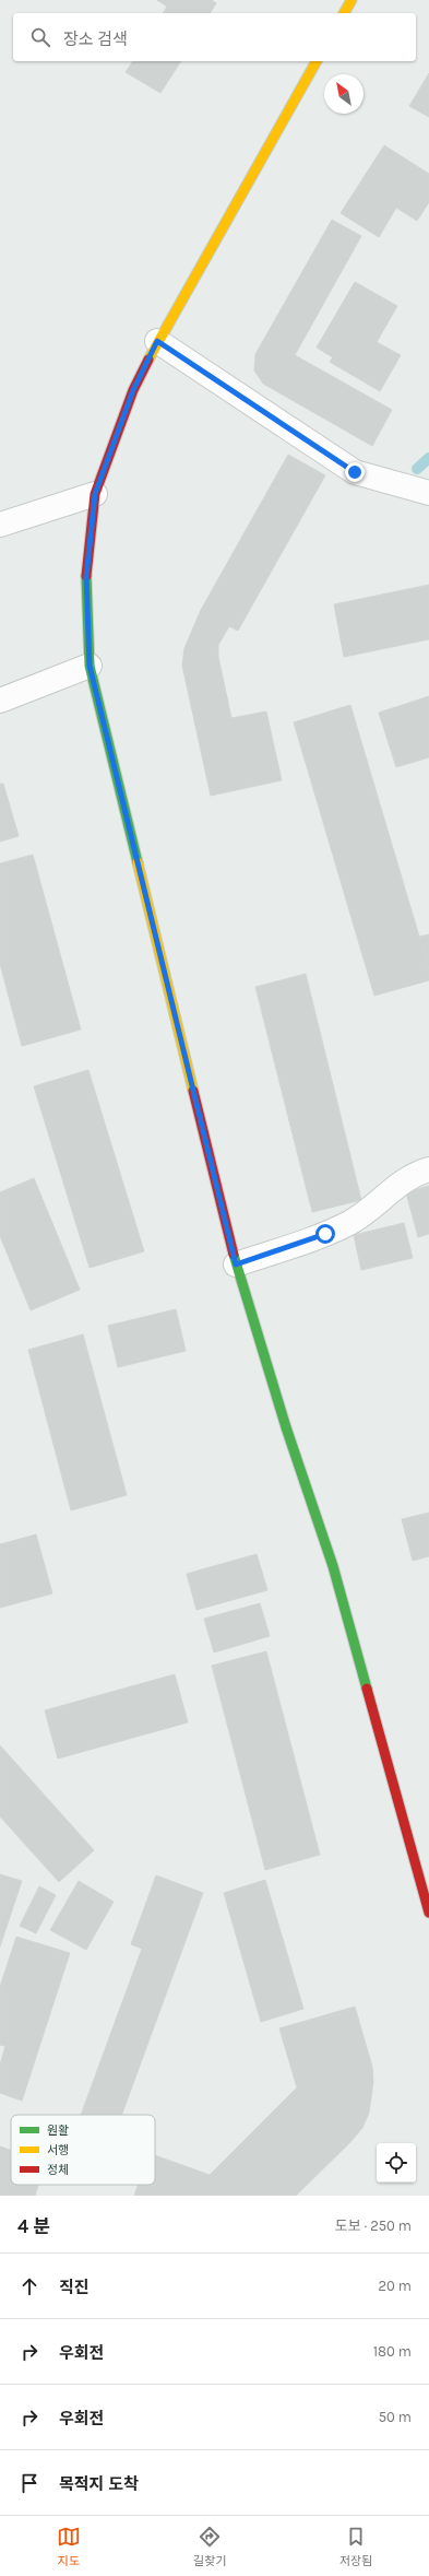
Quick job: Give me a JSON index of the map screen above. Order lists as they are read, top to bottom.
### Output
{
  "legend": ["원활", "서행", "정체"],
  "north": "top left",
  "page": {
    "search": "장소 검색",
    "heading": ["4 분", "도보 · 250 m"],
    "list": [
      ["직진", "20 m"],
      ["우회전", "180 m"],
      ["우회전", "50 m"],
      "목적지 도착"
    ],
    "nav": ["지도", "길찾기", "저장됨"]
  }
}
